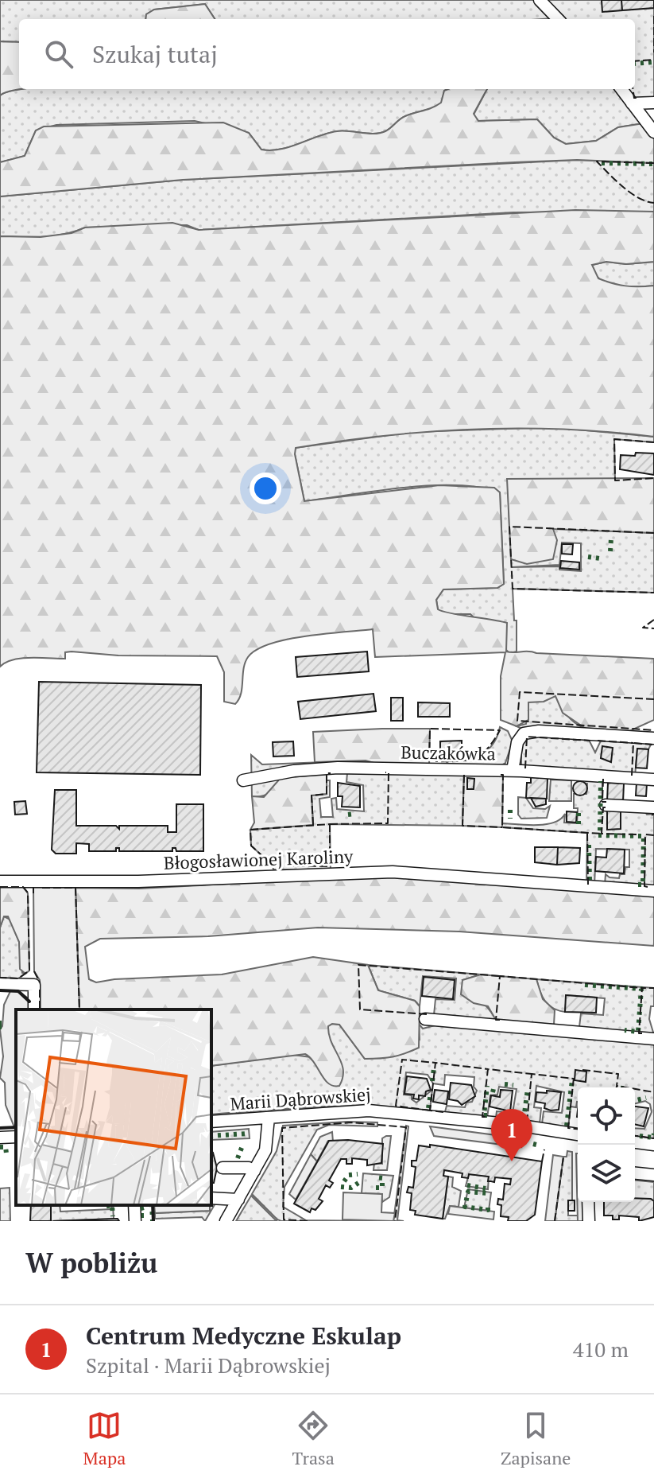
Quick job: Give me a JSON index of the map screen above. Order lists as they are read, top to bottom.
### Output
{
  "streets": {
    "street": ["Buczakówka", "Błogosławionej Karoliny", "Marii Dąbrowskiej"]
  },
  "page": {
    "search": "Szukaj tutaj",
    "pins": "1",
    "heading": "W pobliżu",
    "list": [
      {
        "mark": "1",
        "name": "Centrum Medyczne Eskulap",
        "note": "Szpital · Marii Dąbrowskiej",
        "value": "410 m"
      }
    ],
    "nav": ["Mapa", "Trasa", "Zapisane"]
  }
}
